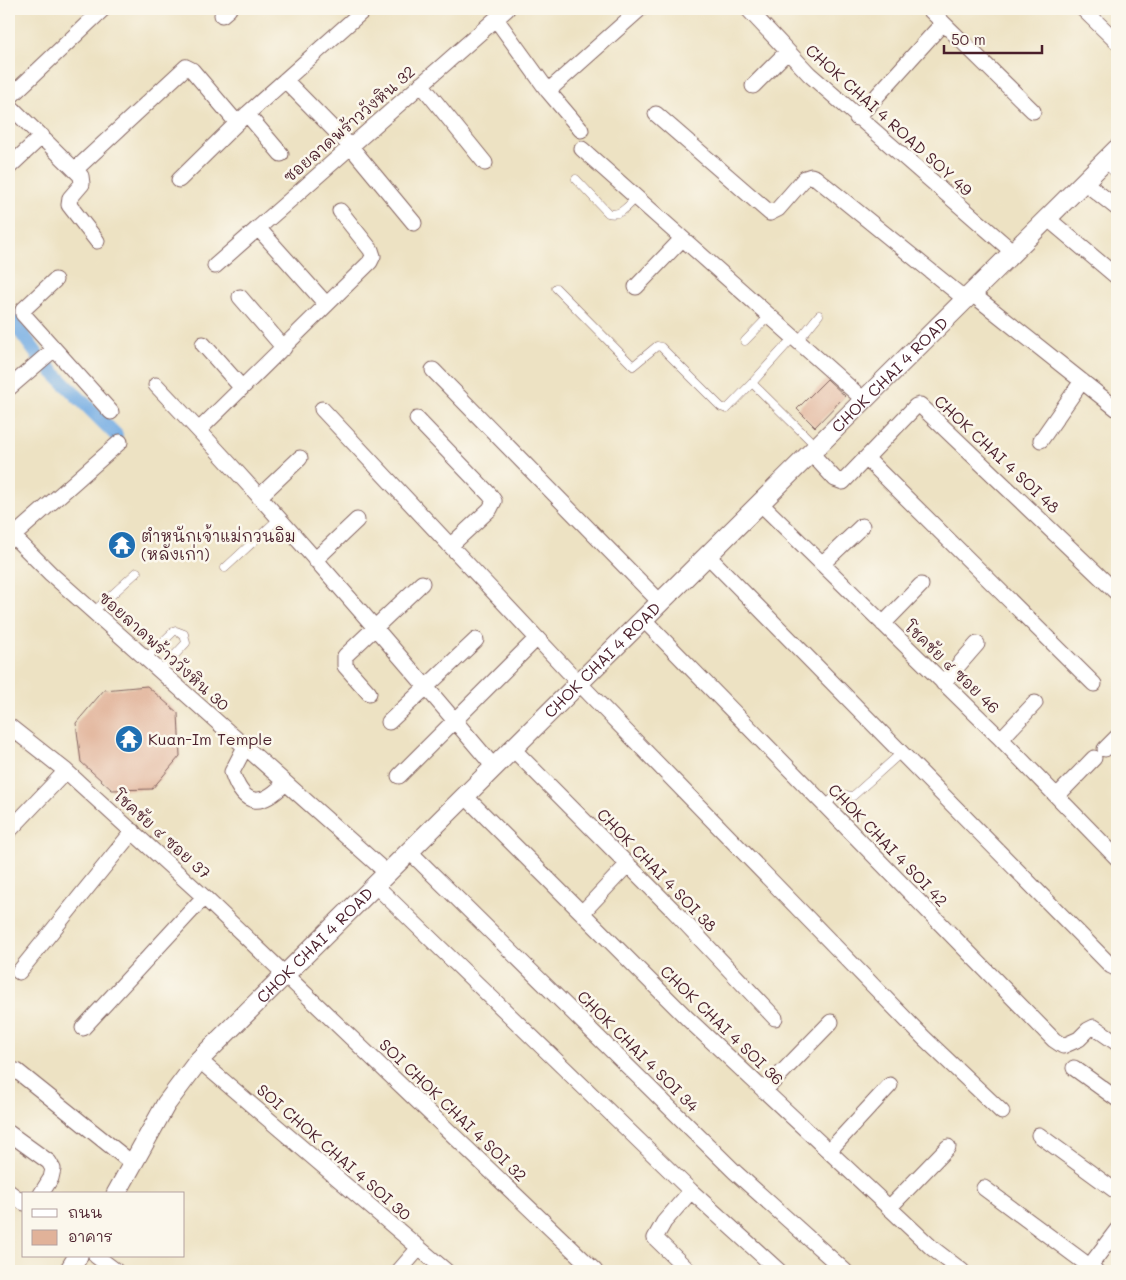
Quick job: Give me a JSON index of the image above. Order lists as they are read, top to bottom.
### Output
{
  "streets": {
    "street": [
      "CHOK CHAI 4 ROAD SOY 49",
      "ซอยลาดพร้าววังหิน 32",
      "CHOK CHAI 4 ROAD",
      "CHOK CHAI 4 SOI 48",
      "ซอยลาดพร้าววังหิน 30",
      "โชคชัย ๔ ซอย 46",
      "โชคชัย ๔ ซอย 37",
      "CHOK CHAI 4 SOI 42",
      "CHOK CHAI 4 SOI 38",
      "CHOK CHAI 4 SOI 36",
      "CHOK CHAI 4 SOI 34",
      "SOI CHOK CHAI 4 SOI 32",
      "SOI CHOK CHAI 4 SOI 30"
    ]
  },
  "crossings": [
    ["CHOK CHAI 4 ROAD SOY 49", "CHOK CHAI 4 ROAD"],
    ["CHOK CHAI 4 ROAD", "CHOK CHAI 4 SOI 48"],
    ["CHOK CHAI 4 ROAD", "ซอยลาดพร้าววังหิน 30"],
    ["CHOK CHAI 4 ROAD", "โชคชัย ๔ ซอย 46"],
    ["CHOK CHAI 4 ROAD", "โชคชัย ๔ ซอย 37"],
    ["CHOK CHAI 4 ROAD", "CHOK CHAI 4 SOI 42"],
    ["CHOK CHAI 4 ROAD", "CHOK CHAI 4 SOI 38"],
    ["CHOK CHAI 4 ROAD", "CHOK CHAI 4 SOI 36"],
    ["CHOK CHAI 4 ROAD", "CHOK CHAI 4 SOI 34"],
    ["CHOK CHAI 4 ROAD", "SOI CHOK CHAI 4 SOI 32"],
    ["CHOK CHAI 4 ROAD", "SOI CHOK CHAI 4 SOI 30"],
    ["โชคชัย ๔ ซอย 37", "SOI CHOK CHAI 4 SOI 32"]
  ],
  "places": {
    "temple": ["ตำหนักเจ้าแม่กวนอิม (หลังเก่า)", "Kuan-Im Temple"]
  },
  "legend": ["ถนน", "อาคาร"],
  "scale_bar": "50 m"
}
